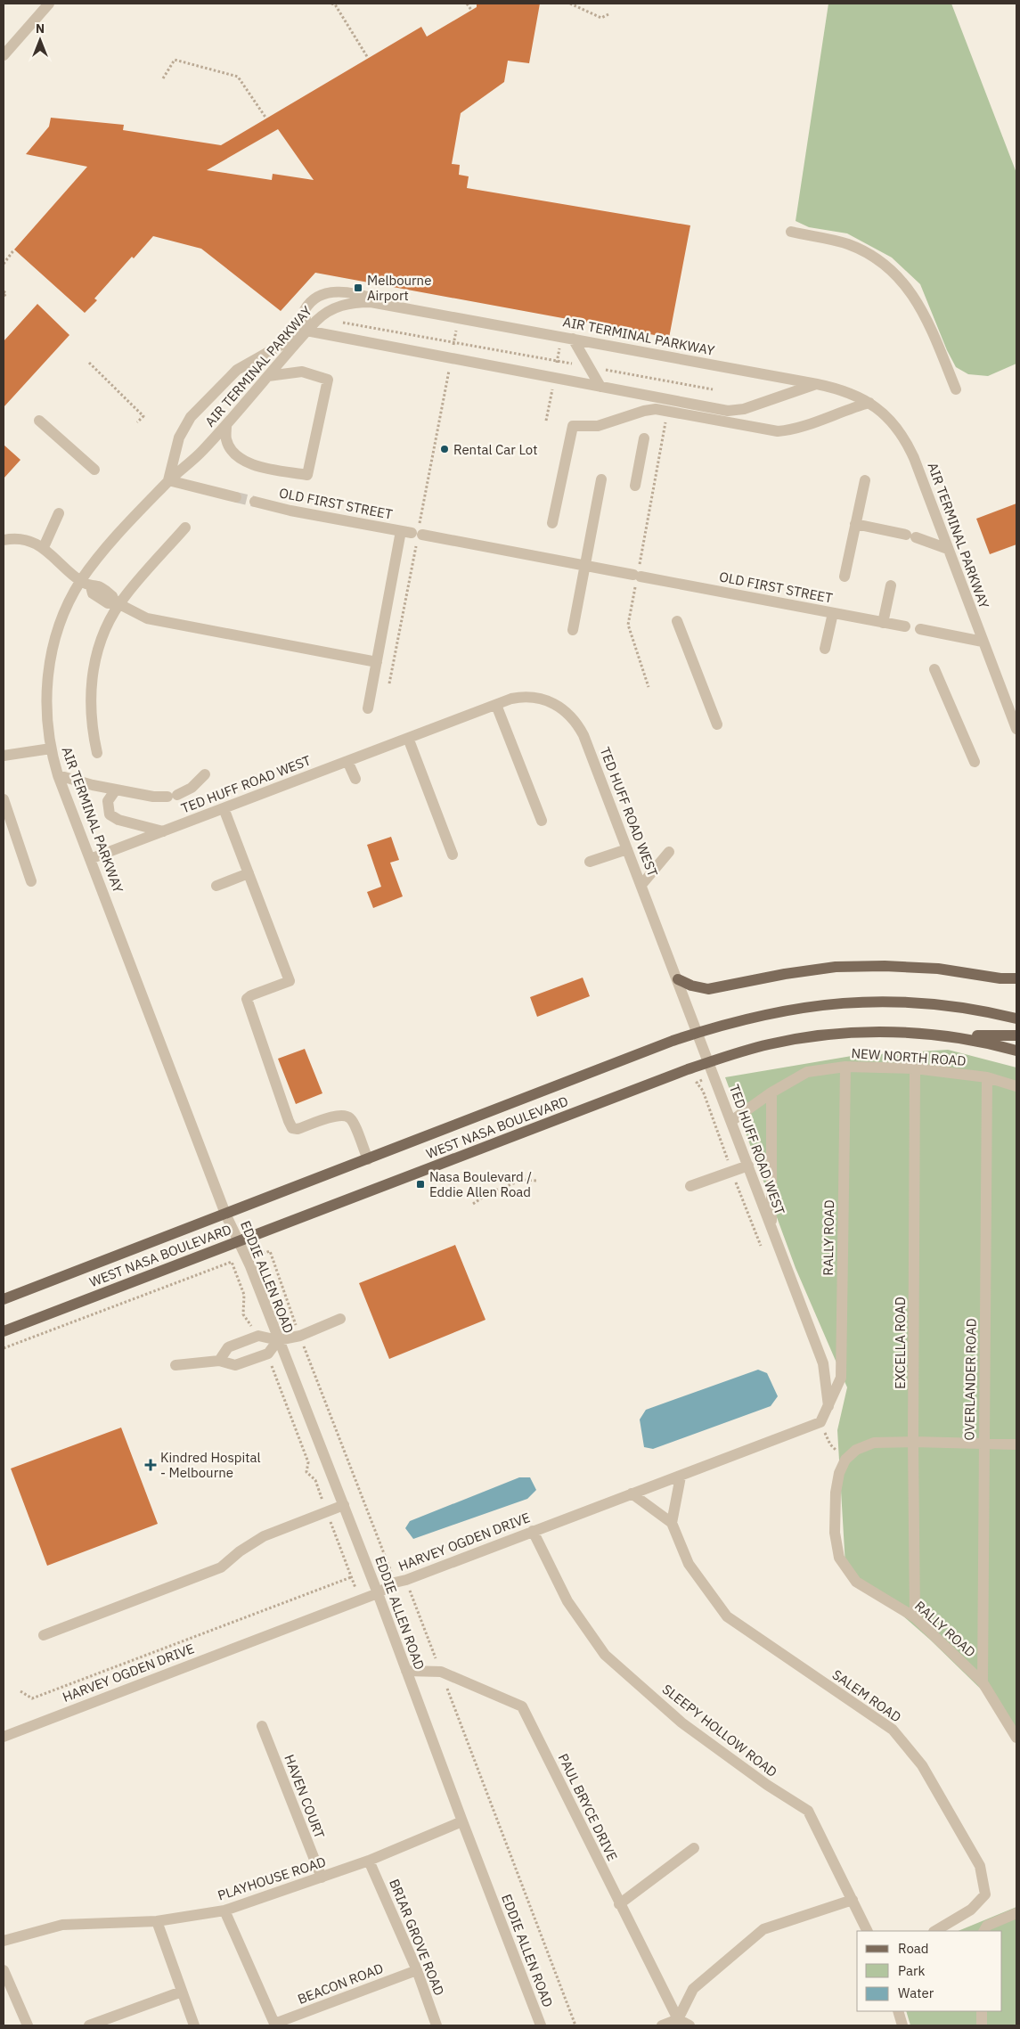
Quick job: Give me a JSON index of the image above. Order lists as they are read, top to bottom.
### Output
{
  "streets": {
    "main road": ["WEST NASA BOULEVARD"],
    "street": [
      "AIR TERMINAL PARKWAY",
      "OLD FIRST STREET",
      "TED HUFF ROAD WEST",
      "NEW NORTH ROAD",
      "RALLY ROAD",
      "EDDIE ALLEN ROAD",
      "EXCELLA ROAD",
      "OVERLANDER ROAD",
      "HARVEY OGDEN DRIVE",
      "SALEM ROAD",
      "SLEEPY HOLLOW ROAD",
      "HAVEN COURT",
      "PAUL BRYCE DRIVE",
      "PLAYHOUSE ROAD",
      "BRIAR GROVE ROAD",
      "BEACON ROAD"
    ]
  },
  "crossings": [
    ["AIR TERMINAL PARKWAY", "TED HUFF ROAD WEST"],
    ["AIR TERMINAL PARKWAY", "WEST NASA BOULEVARD"],
    ["AIR TERMINAL PARKWAY", "EDDIE ALLEN ROAD"],
    ["TED HUFF ROAD WEST", "NEW NORTH ROAD"],
    ["TED HUFF ROAD WEST", "WEST NASA BOULEVARD"],
    ["TED HUFF ROAD WEST", "RALLY ROAD"],
    ["NEW NORTH ROAD", "RALLY ROAD"],
    ["NEW NORTH ROAD", "EXCELLA ROAD"],
    ["NEW NORTH ROAD", "OVERLANDER ROAD"],
    ["WEST NASA BOULEVARD", "EDDIE ALLEN ROAD"],
    ["RALLY ROAD", "EXCELLA ROAD"],
    ["RALLY ROAD", "OVERLANDER ROAD"],
    ["EDDIE ALLEN ROAD", "HARVEY OGDEN DRIVE"],
    ["EDDIE ALLEN ROAD", "PAUL BRYCE DRIVE"],
    ["EDDIE ALLEN ROAD", "PLAYHOUSE ROAD"],
    ["HARVEY OGDEN DRIVE", "SLEEPY HOLLOW ROAD"],
    ["HAVEN COURT", "PLAYHOUSE ROAD"],
    ["PLAYHOUSE ROAD", "BRIAR GROVE ROAD"],
    ["BRIAR GROVE ROAD", "BEACON ROAD"]
  ],
  "places": {
    "transit": ["Melbourne Airport", "Nasa Boulevard / Eddie Allen Road"],
    "other": ["Rental Car Lot"],
    "health": ["Kindred Hospital - Melbourne"]
  },
  "legend": ["Road", "Park", "Water"],
  "north": "top"
}
